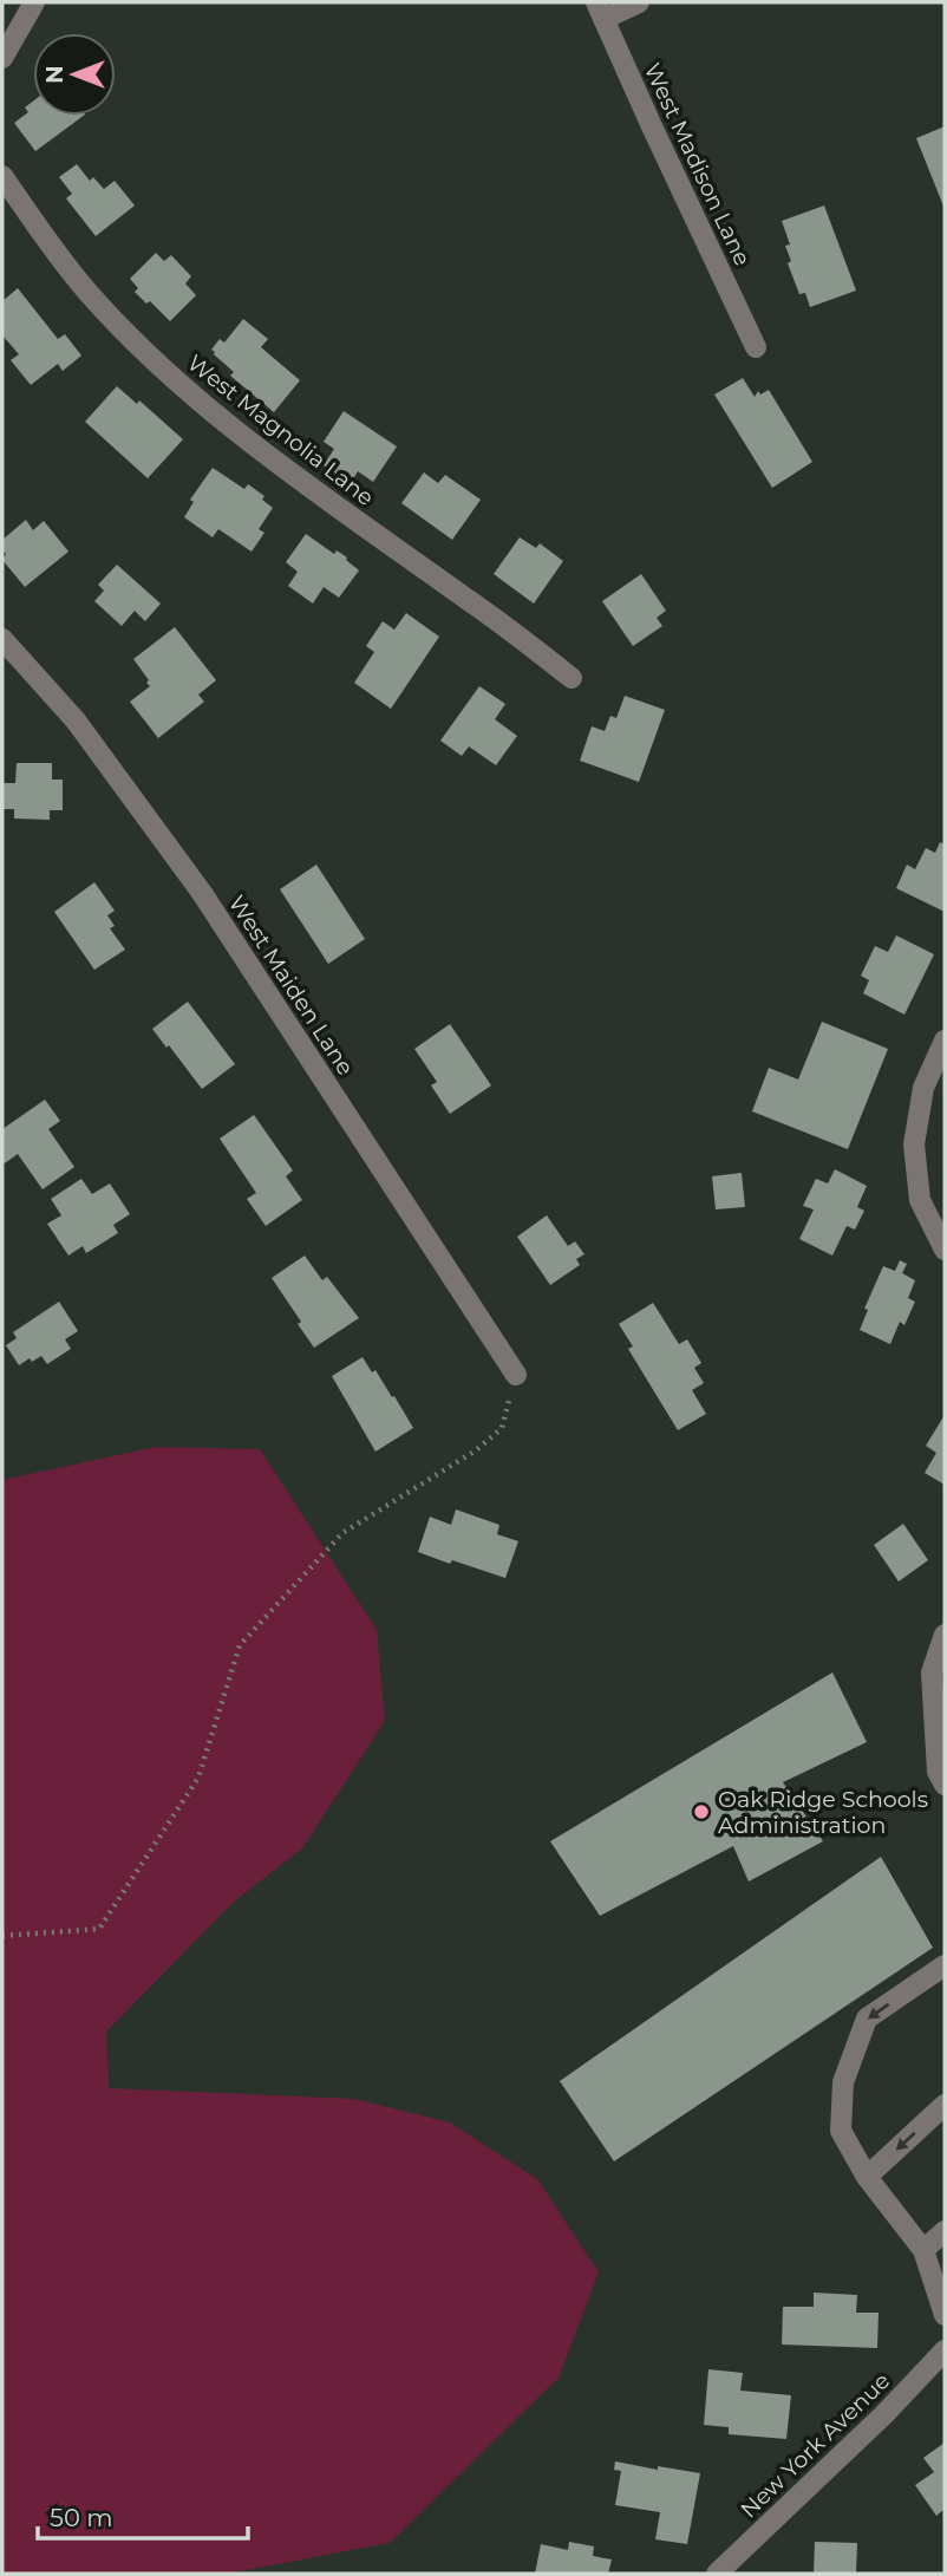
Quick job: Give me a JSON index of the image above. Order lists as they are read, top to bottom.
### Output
{
  "streets": {
    "street": [
      "West Madison Lane",
      "West Magnolia Lane",
      "West Maiden Lane",
      "New York Avenue"
    ]
  },
  "places": ["Oak Ridge Schools Administration"],
  "scale_bar": "50 m",
  "north": "left"
}
